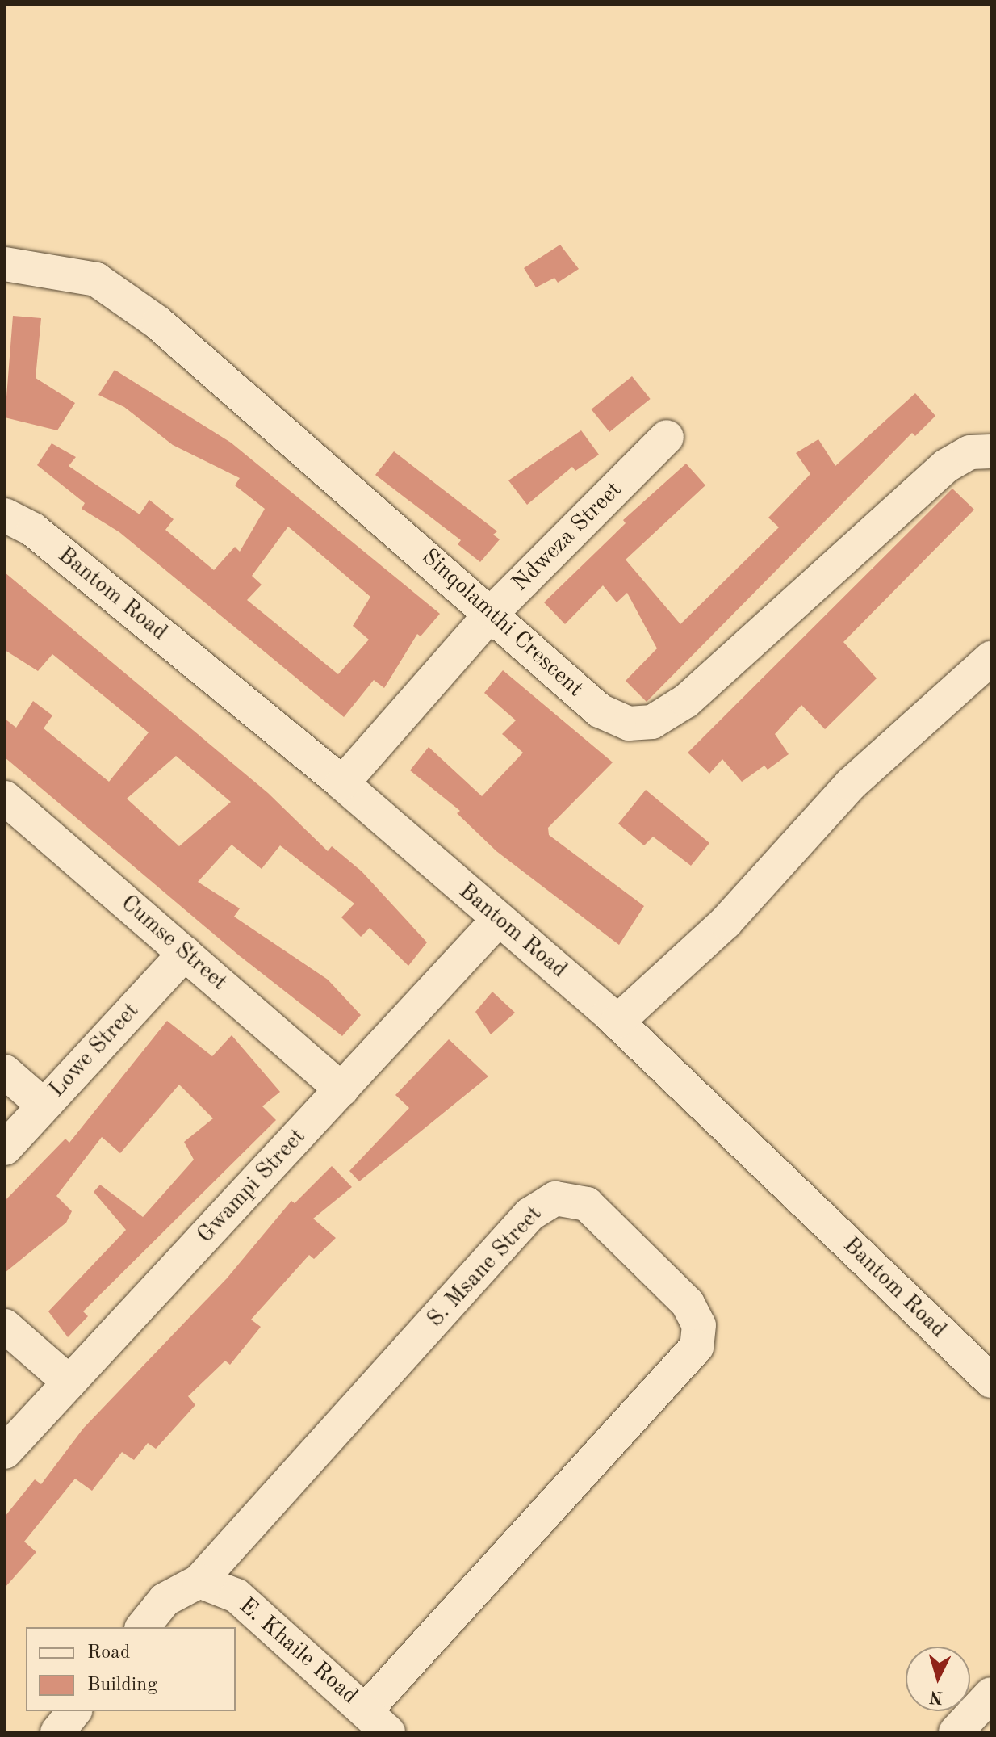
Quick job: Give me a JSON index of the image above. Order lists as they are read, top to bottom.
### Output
{
  "streets": {
    "street": [
      "Ndweza Street",
      "Bantom Road",
      "Sinqolamthi Crescent",
      "Cumse Street",
      "Lowe Street",
      "Gwampi Street",
      "S. Msane Street",
      "E. Khaile Road"
    ]
  },
  "crossings": [
    ["Ndweza Street", "Bantom Road"],
    ["Ndweza Street", "Sinqolamthi Crescent"],
    ["Bantom Road", "Gwampi Street"],
    ["Cumse Street", "Lowe Street"],
    ["Cumse Street", "Gwampi Street"],
    ["S. Msane Street", "E. Khaile Road"]
  ],
  "legend": ["Road", "Building"],
  "north": "bottom"
}
